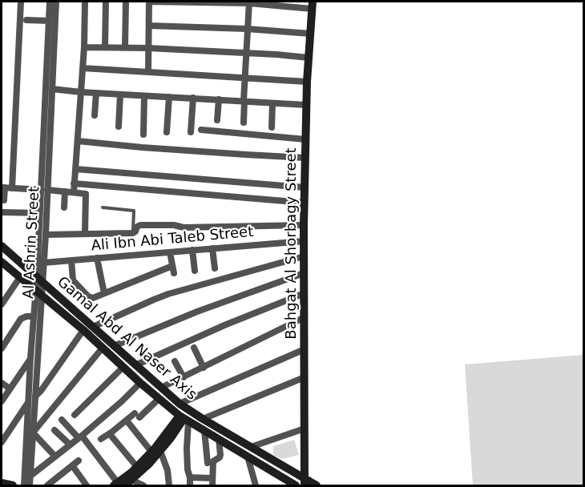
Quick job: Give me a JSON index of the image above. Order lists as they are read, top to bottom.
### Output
{
  "streets": {
    "street": [
      "Ali Ibn Abi Taleb Street",
      "Al Ashrin Street",
      "Bahgat Al Shorbagy Street",
      "Gamal Abd Al Naser Axis"
    ]
  },
  "crossings": [
    ["Ali Ibn Abi Taleb Street", "Al Ashrin Street"],
    ["Ali Ibn Abi Taleb Street", "Bahgat Al Shorbagy Street"],
    ["Al Ashrin Street", "Gamal Abd Al Naser Axis"],
    ["Bahgat Al Shorbagy Street", "Gamal Abd Al Naser Axis"]
  ]
}
